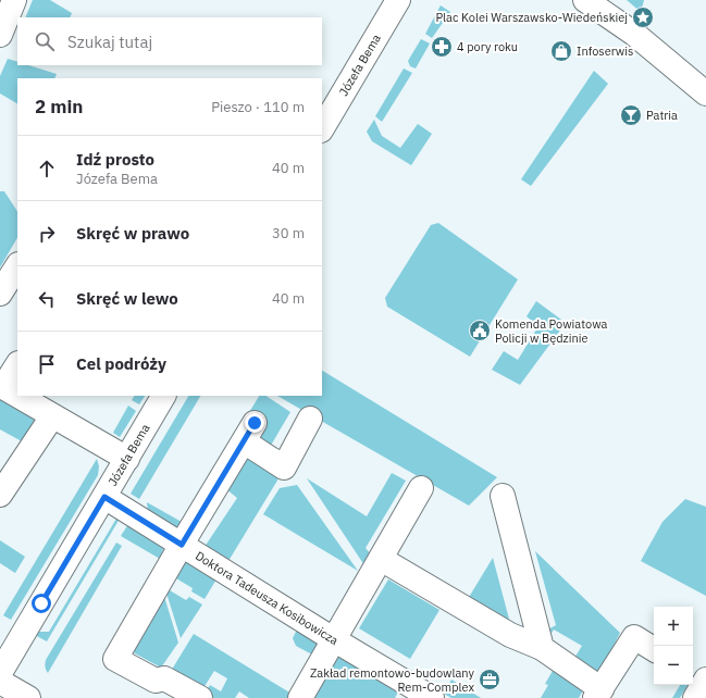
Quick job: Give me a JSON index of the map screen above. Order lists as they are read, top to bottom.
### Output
{
  "streets": {
    "street": ["Józefa Bema", "Doktora Tadeusza Kosibowicza"]
  },
  "crossings": [
    ["Józefa Bema", "Doktora Tadeusza Kosibowicza"]
  ],
  "places": {
    "place": ["Plac Kolei Warszawsko-Wiedeńskiej"],
    "pharmacy": ["4 pory roku"],
    "shop": ["Infoserwis"],
    "bar": ["Patria"],
    "public building": ["Komenda Powiatowa Policji w Będzinie"],
    "office": ["Zakład remontowo-budowlany Rem-Complex"]
  },
  "page": {
    "search": "Szukaj tutaj",
    "heading": ["2 min", "Pieszo · 110 m"],
    "list": [
      ["Idź prosto", "Józefa Bema", "40 m"],
      ["Skręć w prawo", "30 m"],
      ["Skręć w lewo", "40 m"],
      "Cel podróży"
    ],
    "map_buttons": ["+", "−"]
  }
}
